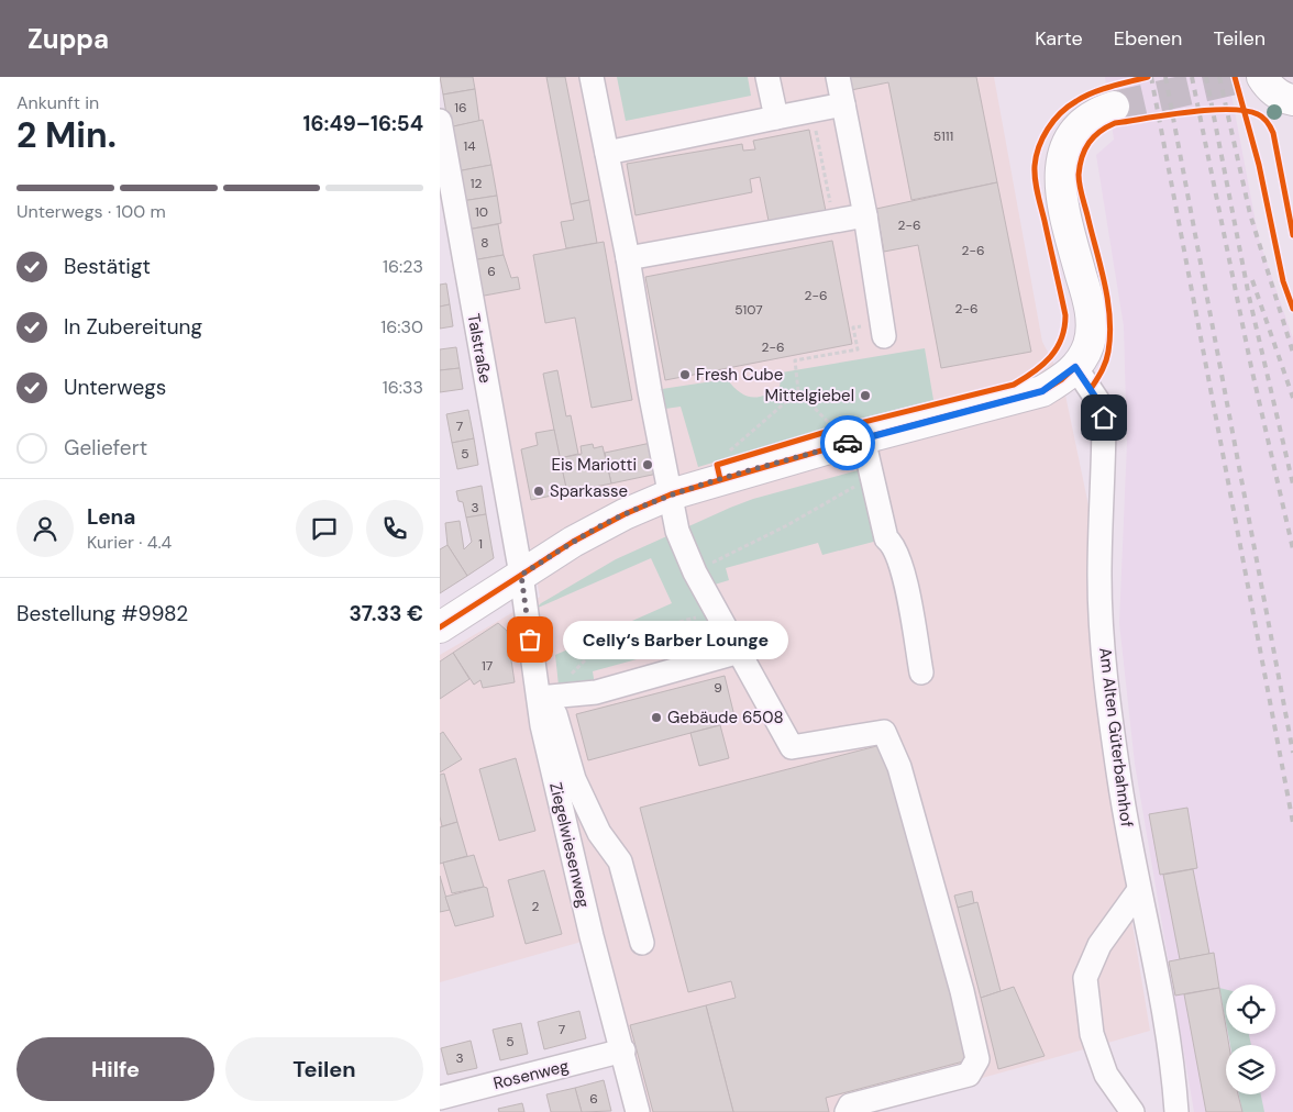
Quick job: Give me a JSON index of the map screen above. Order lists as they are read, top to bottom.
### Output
{
  "streets": {
    "street": [
      "Talstraße",
      "Am Alten Güterbahnhof",
      "Ziegelwiesenweg",
      "Rosenweg"
    ]
  },
  "crossings": [
    ["Talstraße", "Ziegelwiesenweg"],
    ["Ziegelwiesenweg", "Rosenweg"]
  ],
  "places": [
    "Fresh Cube",
    "Mittelgiebel",
    "Eis Mariotti",
    "Sparkasse",
    "Celly‘s Barber Lounge",
    "Gebäude 6508"
  ],
  "house_numbers": [
    "16",
    "5111",
    "14",
    "12",
    "10",
    "2-6",
    "8",
    "2-6",
    "6",
    "2-6",
    "2-6",
    "5107",
    "2-6",
    "7",
    "5",
    "3",
    "1",
    "17",
    "9",
    "2",
    "7",
    "5",
    "3",
    "6"
  ],
  "page": {
    "header": "Zuppa",
    "nav": ["Karte", "Ebenen", "Teilen"],
    "heading": ["2 Min.", "Ankunft in", "16:49–16:54"],
    "panel": [
      "Lena",
      "Kurier · 4.4",
      "Bestellung #9982",
      "37.33 €"
    ],
    "bar": "Unterwegs · 100 m",
    "list": [
      ["Bestätigt", "16:23"],
      ["In Zubereitung", "16:30"],
      ["Unterwegs", "16:33"],
      "Geliefert"
    ],
    "bubble": "Celly‘s Barber Lounge",
    "buttons": ["Hilfe", "Teilen"]
  }
}
